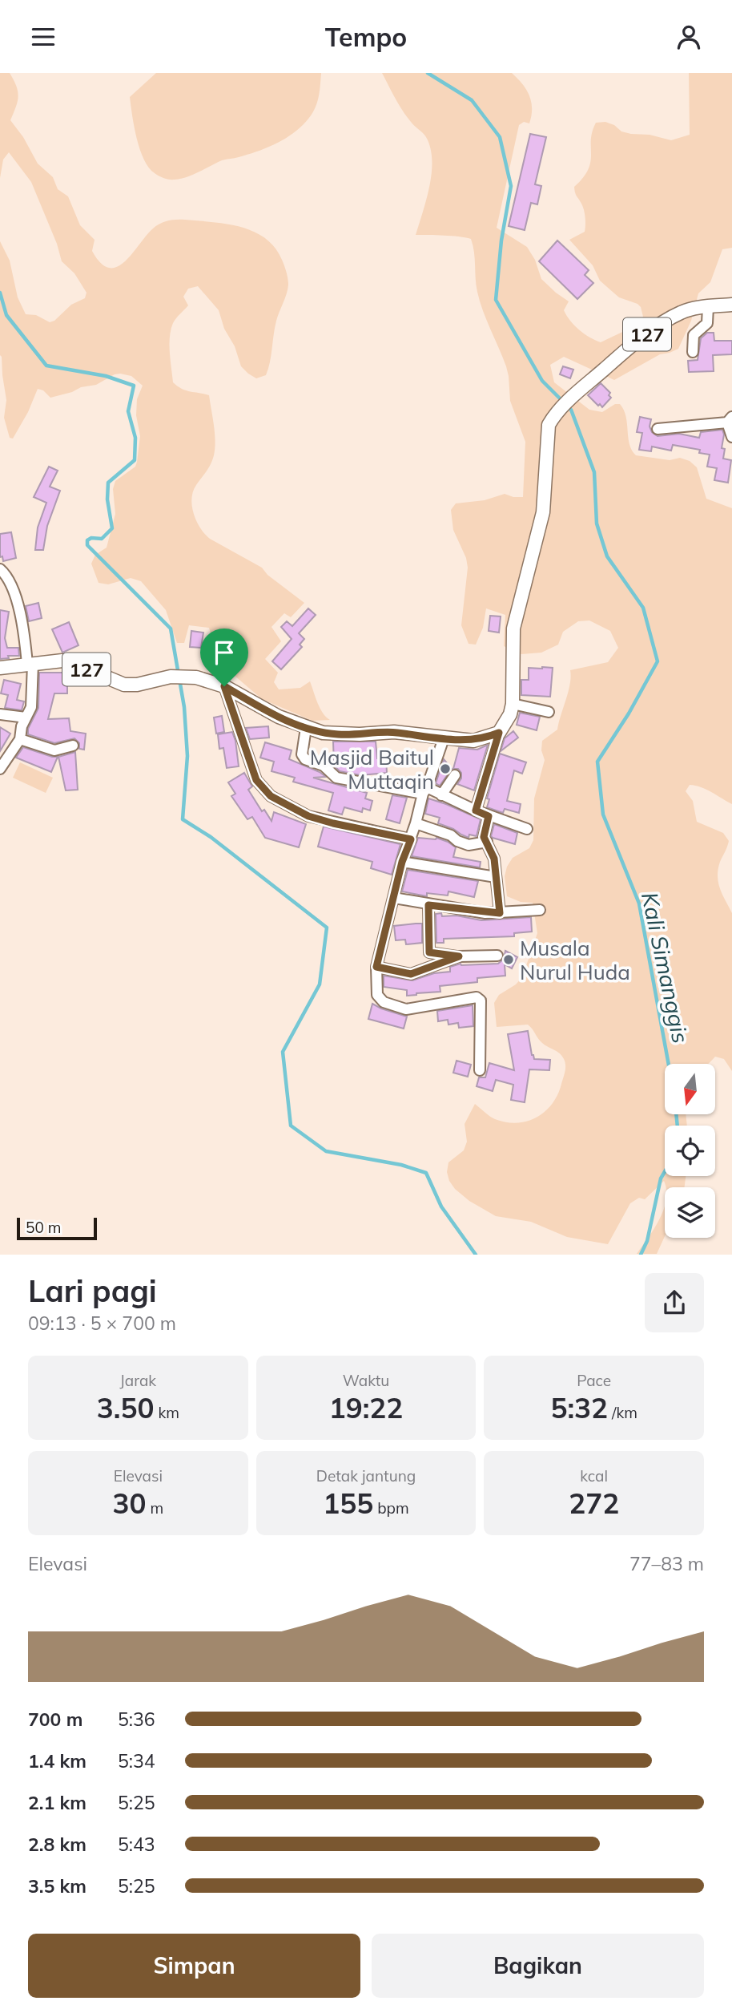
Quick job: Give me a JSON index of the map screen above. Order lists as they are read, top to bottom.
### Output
{
  "streets": {
    "main road": ["127"]
  },
  "water": ["Kali Simanggis"],
  "places": ["Masjid Baitul Muttaqin", "Musala Nurul Huda"],
  "scale_bar": "50 m",
  "north": "bottom",
  "page": {
    "header": "Tempo",
    "scale": "50 m",
    "heading": ["Lari pagi", "09:13 · 5 × 700 m"],
    "stats": [
      ["Jarak", "3.50 km"],
      ["Waktu", "19:22"],
      ["Pace", "5:32 /km"],
      ["Elevasi", "30 m"],
      ["Detak jantung", "155 bpm"],
      ["kcal", "272"]
    ],
    "chart": ["Elevasi", "77–83 m"],
    "list": [
      {
        "name": "700 m",
        "note": "5:36"
      },
      {
        "name": "1.4 km",
        "note": "5:34"
      },
      {
        "name": "2.1 km",
        "note": "5:25"
      },
      {
        "name": "2.8 km",
        "note": "5:43"
      },
      {
        "name": "3.5 km",
        "note": "5:25"
      }
    ],
    "buttons": ["Simpan", "Bagikan"]
  }
}
